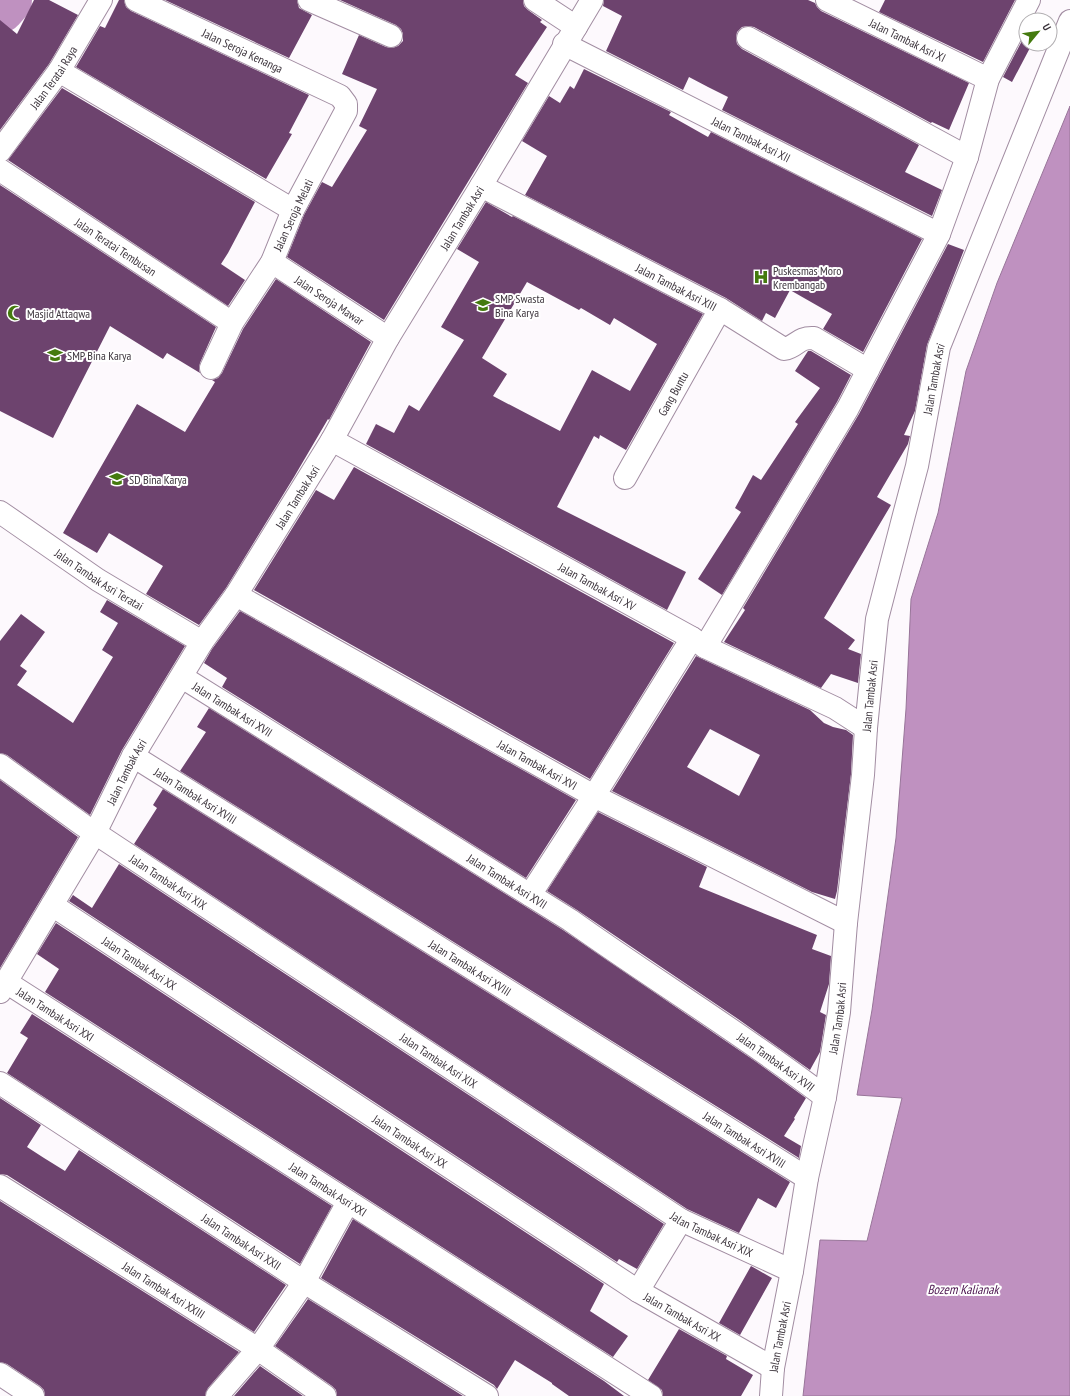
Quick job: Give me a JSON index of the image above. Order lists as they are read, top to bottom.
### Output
{
  "streets": {
    "street": [
      "Jalan Tambak Asri XI",
      "Jalan Seroja Kenanga",
      "Jalan Teratai Raya",
      "Jalan Tambak Asri XII",
      "Jalan Seroja Melati",
      "Jalan Tambak Asri",
      "Jalan Teratai Tembusan",
      "Jalan Tambak Asri XIII",
      "Jalan Seroja Mawar",
      "Gang Buntu",
      "Jalan Tambak Asri Teratai",
      "Jalan Tambak Asri XV",
      "Jalan Tambak Asri XVII",
      "Jalan Tambak Asri XVI",
      "Jalan Tambak Asri XVIII",
      "Jalan Tambak Asri XIX",
      "Jalan Tambak Asri XX",
      "Jalan Tambak Asri XXI",
      "Jalan Tambak Asri XXII",
      "Jalan Tambak Asri XXIII"
    ]
  },
  "crossings": [
    ["Jalan Seroja Kenanga", "Jalan Seroja Melati"],
    ["Jalan Tambak Asri XII", "Jalan Tambak Asri"],
    ["Jalan Seroja Melati", "Jalan Teratai Tembusan"],
    ["Jalan Seroja Melati", "Jalan Seroja Mawar"],
    ["Jalan Tambak Asri", "Jalan Tambak Asri XIII"],
    ["Jalan Tambak Asri", "Jalan Seroja Mawar"],
    ["Jalan Tambak Asri", "Jalan Tambak Asri Teratai"],
    ["Jalan Tambak Asri", "Jalan Tambak Asri XV"],
    ["Jalan Tambak Asri", "Jalan Tambak Asri XVII"],
    ["Jalan Tambak Asri", "Jalan Tambak Asri XVI"],
    ["Jalan Tambak Asri", "Jalan Tambak Asri XVIII"],
    ["Jalan Tambak Asri", "Jalan Tambak Asri XIX"],
    ["Jalan Tambak Asri", "Jalan Tambak Asri XX"],
    ["Jalan Tambak Asri", "Jalan Tambak Asri XXI"],
    ["Jalan Tambak Asri XIII", "Gang Buntu"]
  ],
  "water": ["Bozem Kalianak"],
  "places": {
    "hospital": ["Puskesmas Moro Krembangab"],
    "school or university": ["SMP Swasta Bina Karya", "SMP Bina Karya", "SD Bina Karya"],
    "mosque": ["Masjid Attaqwa"]
  },
  "north": "top right"
}
